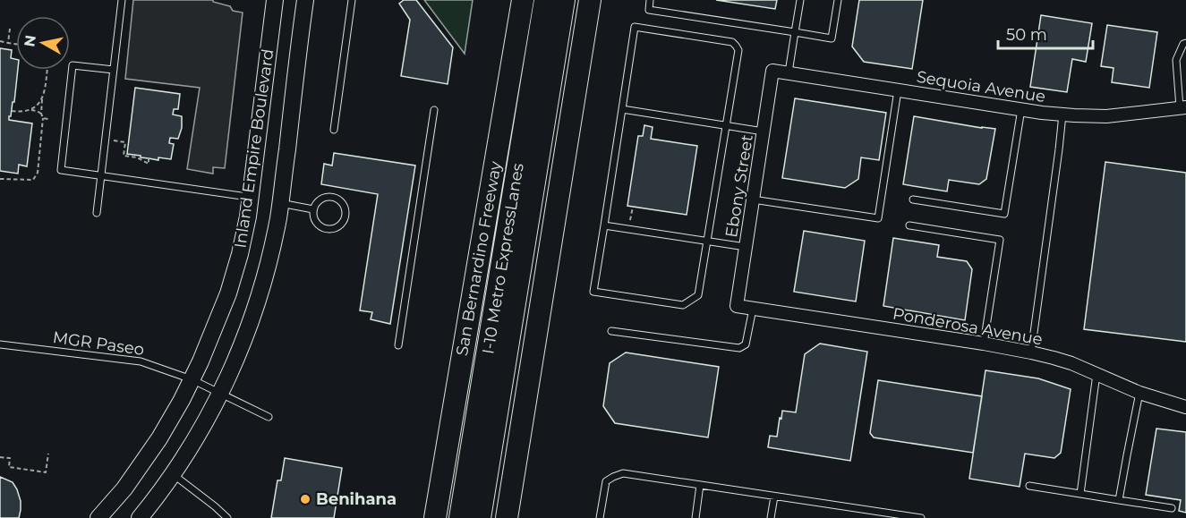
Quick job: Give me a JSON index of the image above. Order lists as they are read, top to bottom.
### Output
{
  "streets": {
    "highway": ["San Bernardino Freeway", "I-10 Metro ExpressLanes"],
    "main road": ["Inland Empire Boulevard"],
    "street": ["Sequoia Avenue", "Ebony Street", "Ponderosa Avenue"],
    "lane": ["MGR Paseo"]
  },
  "crossings": [
    ["Sequoia Avenue", "Ebony Street"],
    ["Inland Empire Boulevard", "MGR Paseo"],
    ["Ebony Street", "Ponderosa Avenue"]
  ],
  "places": ["Benihana"],
  "scale_bar": "50 m",
  "north": "left"
}
